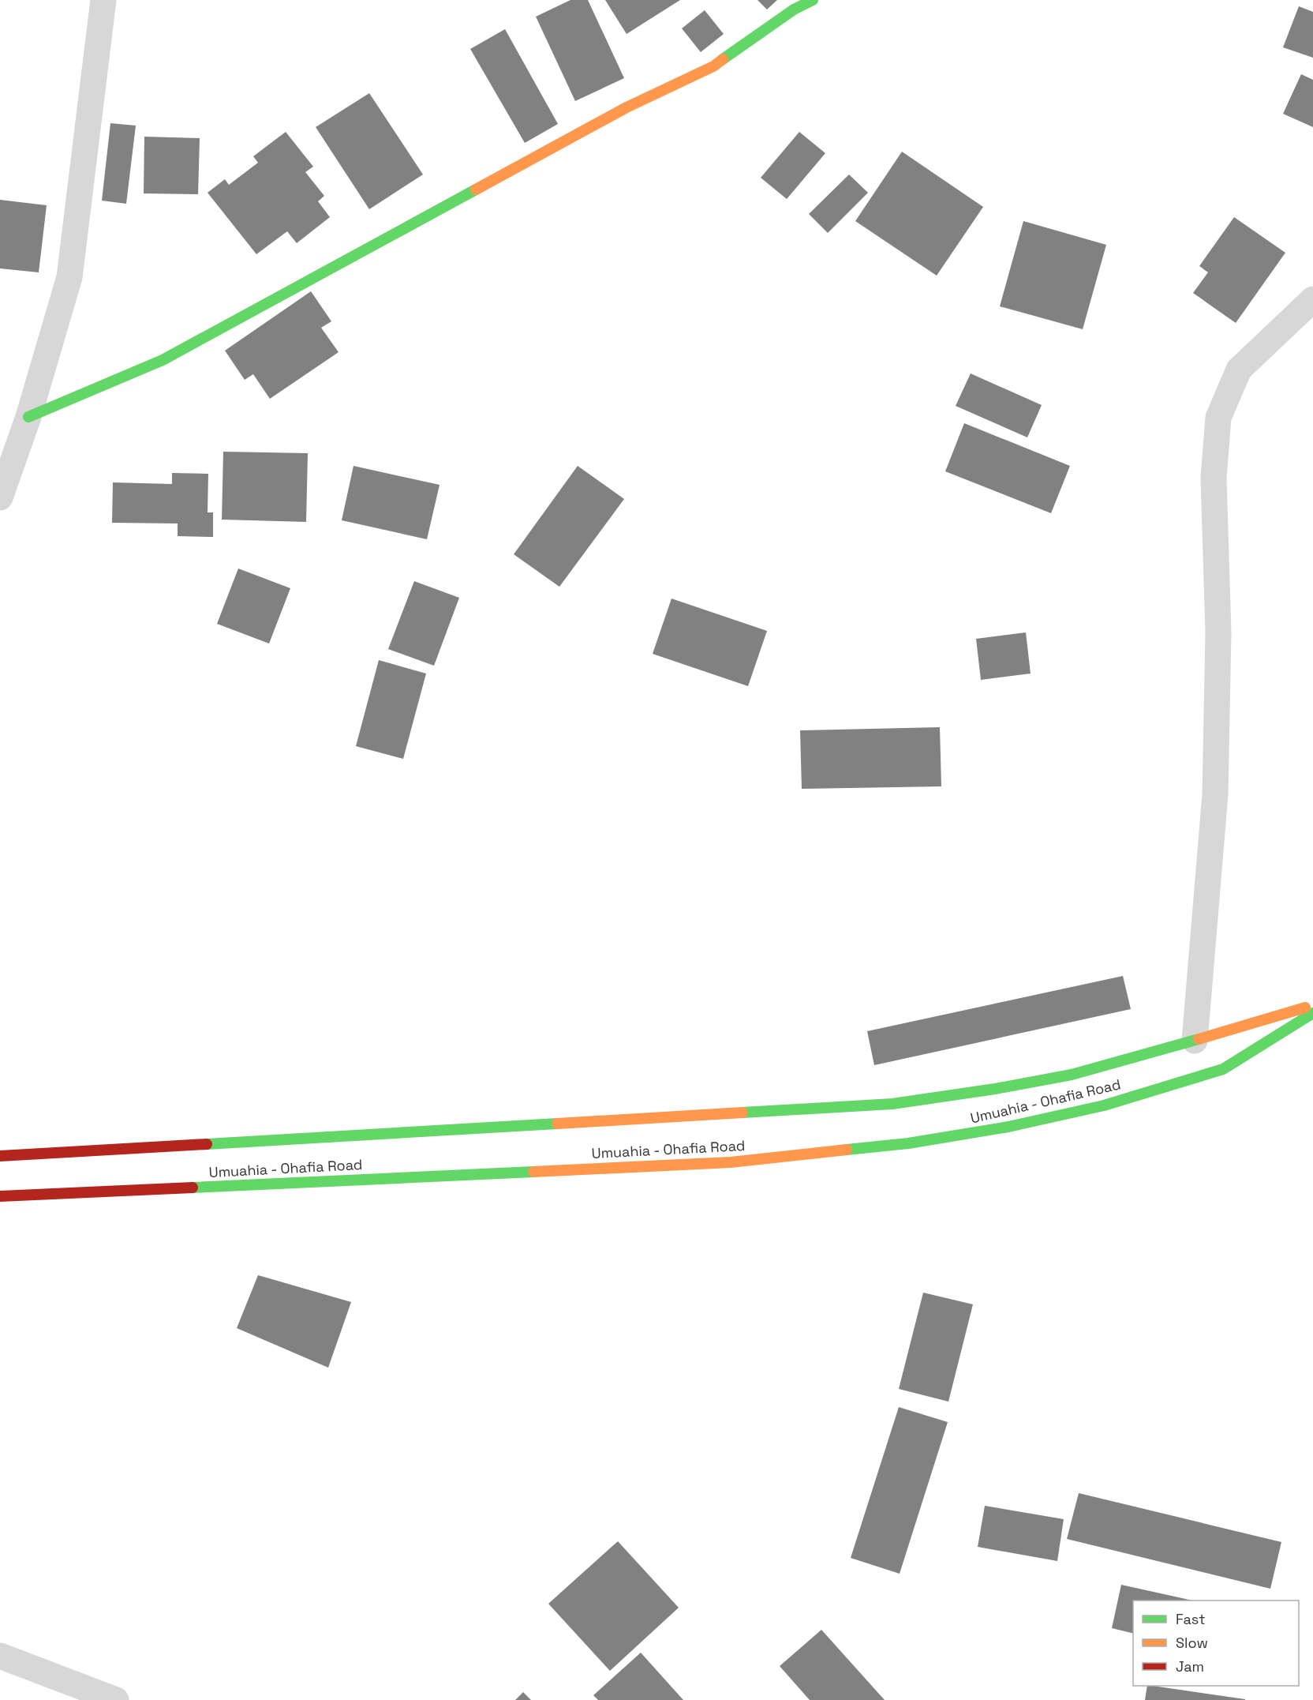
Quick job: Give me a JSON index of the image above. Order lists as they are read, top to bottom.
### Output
{
  "streets": {
    "main road": ["Umuahia - Ohafia Road"]
  },
  "legend": ["Fast", "Slow", "Jam"]
}
